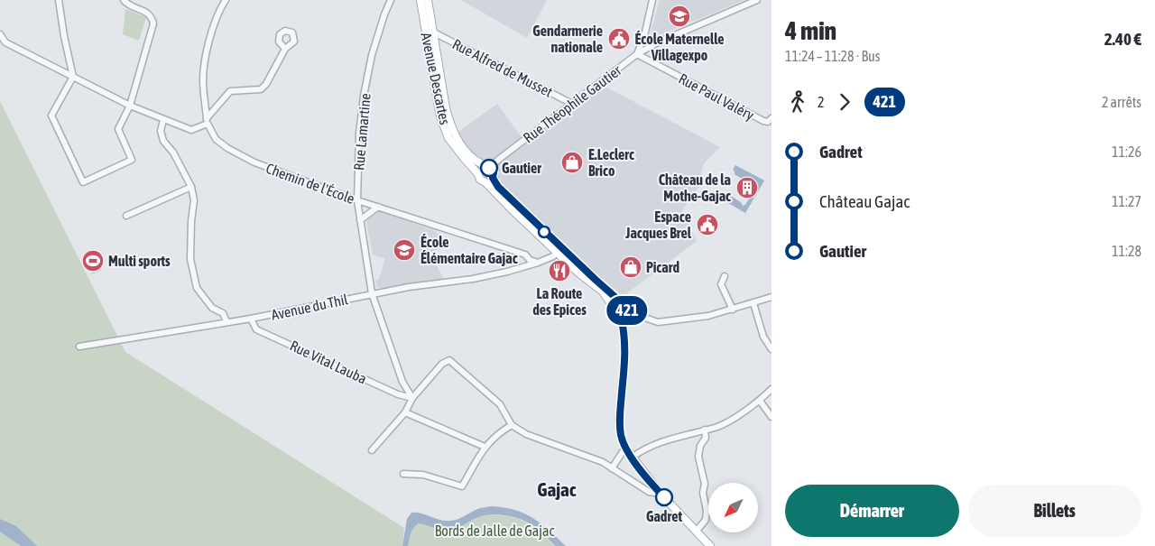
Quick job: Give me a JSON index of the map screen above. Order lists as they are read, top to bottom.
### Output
{
  "streets": {
    "main road": ["Avenue Descartes"],
    "street": [
      "Rue Alfred de Musset",
      "Rue Paul Valéry",
      "Rue Théophile Gautier",
      "Rue Lamartine",
      "Chemin de l'École",
      "Avenue du Thil",
      "Rue Vital Lauba"
    ]
  },
  "crossings": [
    ["Rue Alfred de Musset", "Avenue Descartes"],
    ["Rue Alfred de Musset", "Rue Théophile Gautier"],
    ["Avenue Descartes", "Rue Théophile Gautier"],
    ["Rue Paul Valéry", "Rue Théophile Gautier"],
    ["Rue Lamartine", "Chemin de l'École"],
    ["Rue Lamartine", "Avenue du Thil"],
    ["Rue Lamartine", "Rue Vital Lauba"],
    ["Chemin de l'École", "Avenue du Thil"],
    ["Avenue du Thil", "Rue Vital Lauba"]
  ],
  "districts": ["Gajac"],
  "parks": ["Bords de Jalle de Gajac"],
  "places": {
    "school or university": ["École Maternelle Villagexpo", "École Élémentaire Gajac"],
    "public building": ["Gendarmerie nationale", "Espace Jacques Brel"],
    "shop": ["E.Leclerc Brico", "Picard"],
    "other": ["Gautier", "Gadret"],
    "building": ["Château de la Mothe-Gajac"],
    "sports": ["Multi sports"],
    "restaurant": ["La Route des Epices"]
  },
  "lines": ["bus line 421"],
  "north": "bottom left",
  "page": {
    "on_map": "421",
    "heading": ["4 min", "11:24 – 11:28 · Bus", "2.40 €"],
    "legs": ["2", "421", "2 arrêts"],
    "list": [
      {
        "name": "Gadret",
        "value": "11:26"
      },
      {
        "name": "Château Gajac",
        "value": "11:27"
      },
      {
        "name": "Gautier",
        "value": "11:28"
      }
    ],
    "buttons": ["Démarrer", "Billets"]
  }
}
